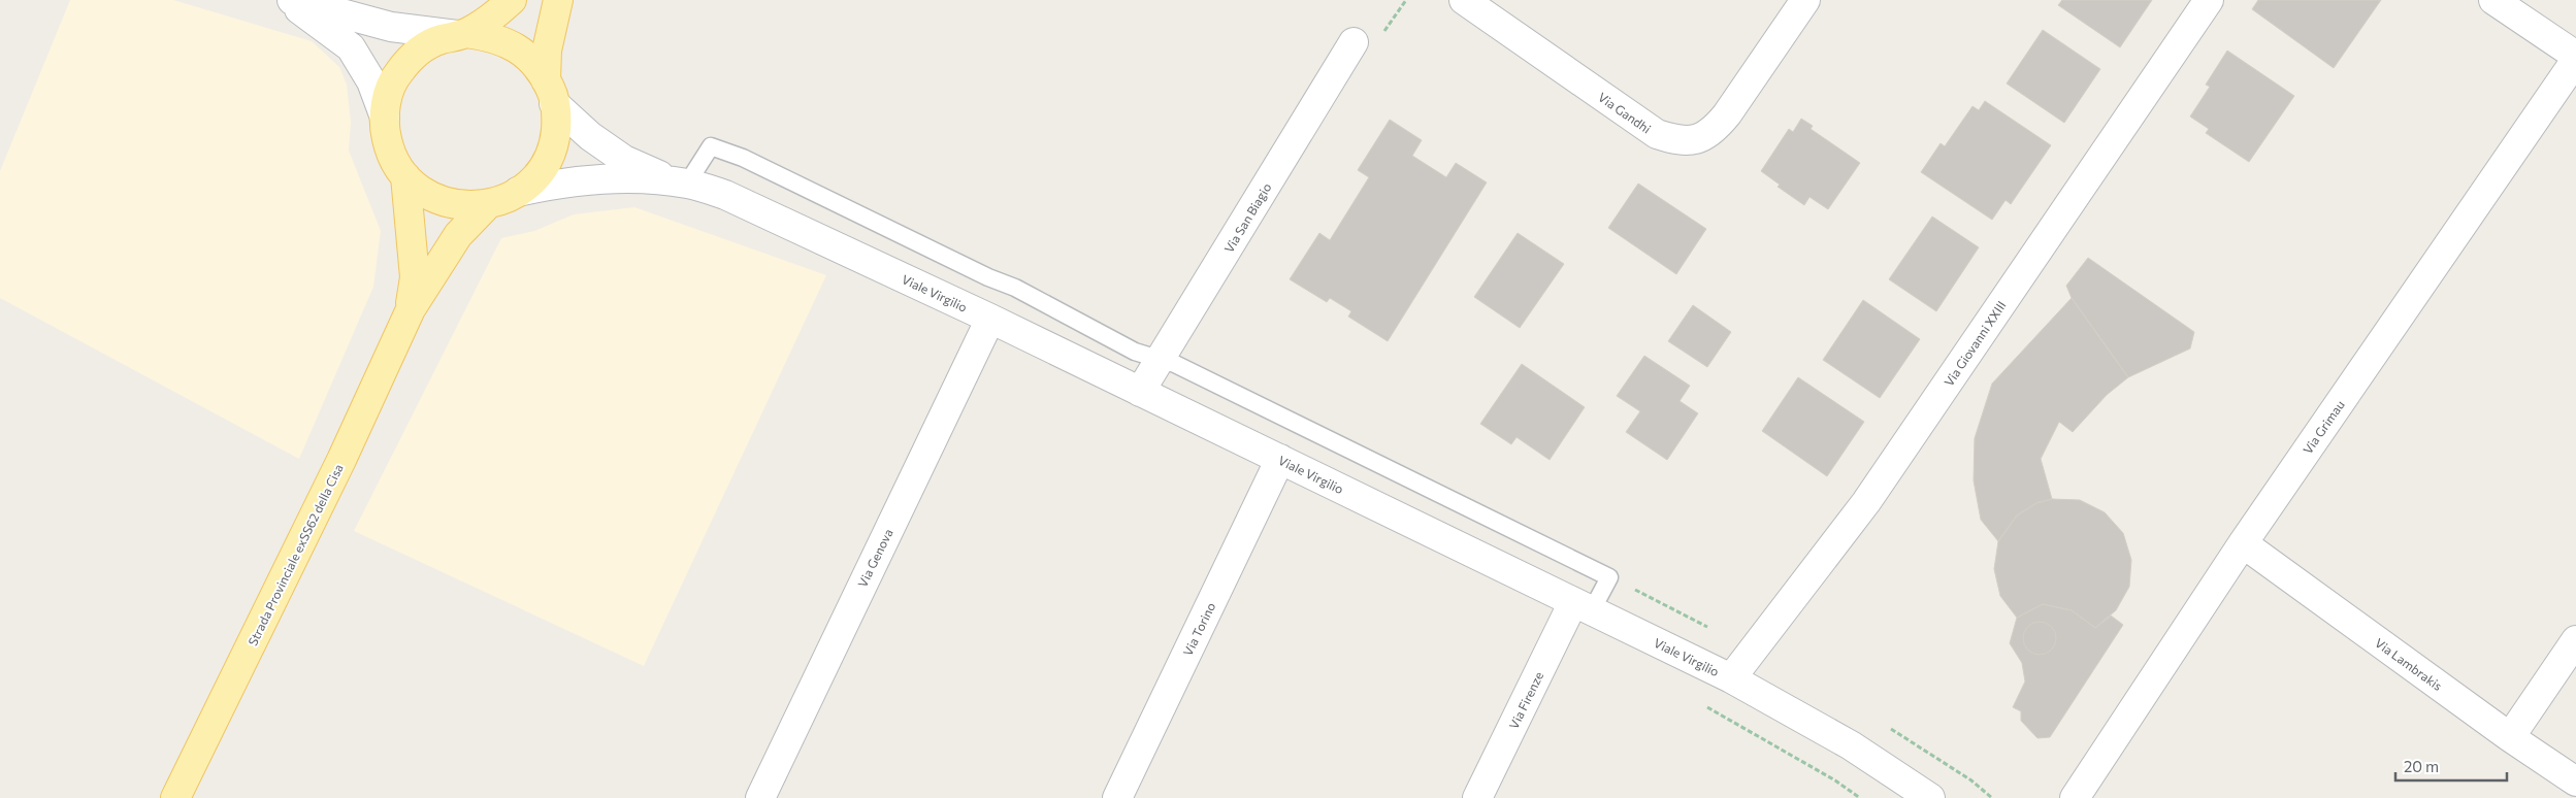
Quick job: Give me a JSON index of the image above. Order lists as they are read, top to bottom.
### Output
{
  "streets": {
    "main road": ["Strada Provinciale exSS62 della Cisa"],
    "street": [
      "Via Gandhi",
      "Via San Biagio",
      "Viale Virgilio",
      "Via Giovanni XXIII",
      "Via Grimau",
      "Via Genova",
      "Via Torino",
      "Via Lambrakis",
      "Via Firenze"
    ]
  },
  "crossings": [
    ["Via San Biagio", "Viale Virgilio"],
    ["Viale Virgilio", "Via Giovanni XXIII"],
    ["Viale Virgilio", "Strada Provinciale exSS62 della Cisa"],
    ["Viale Virgilio", "Via Genova"],
    ["Viale Virgilio", "Via Torino"],
    ["Viale Virgilio", "Via Firenze"],
    ["Via Grimau", "Via Lambrakis"]
  ],
  "scale_bar": "20 m"
}
